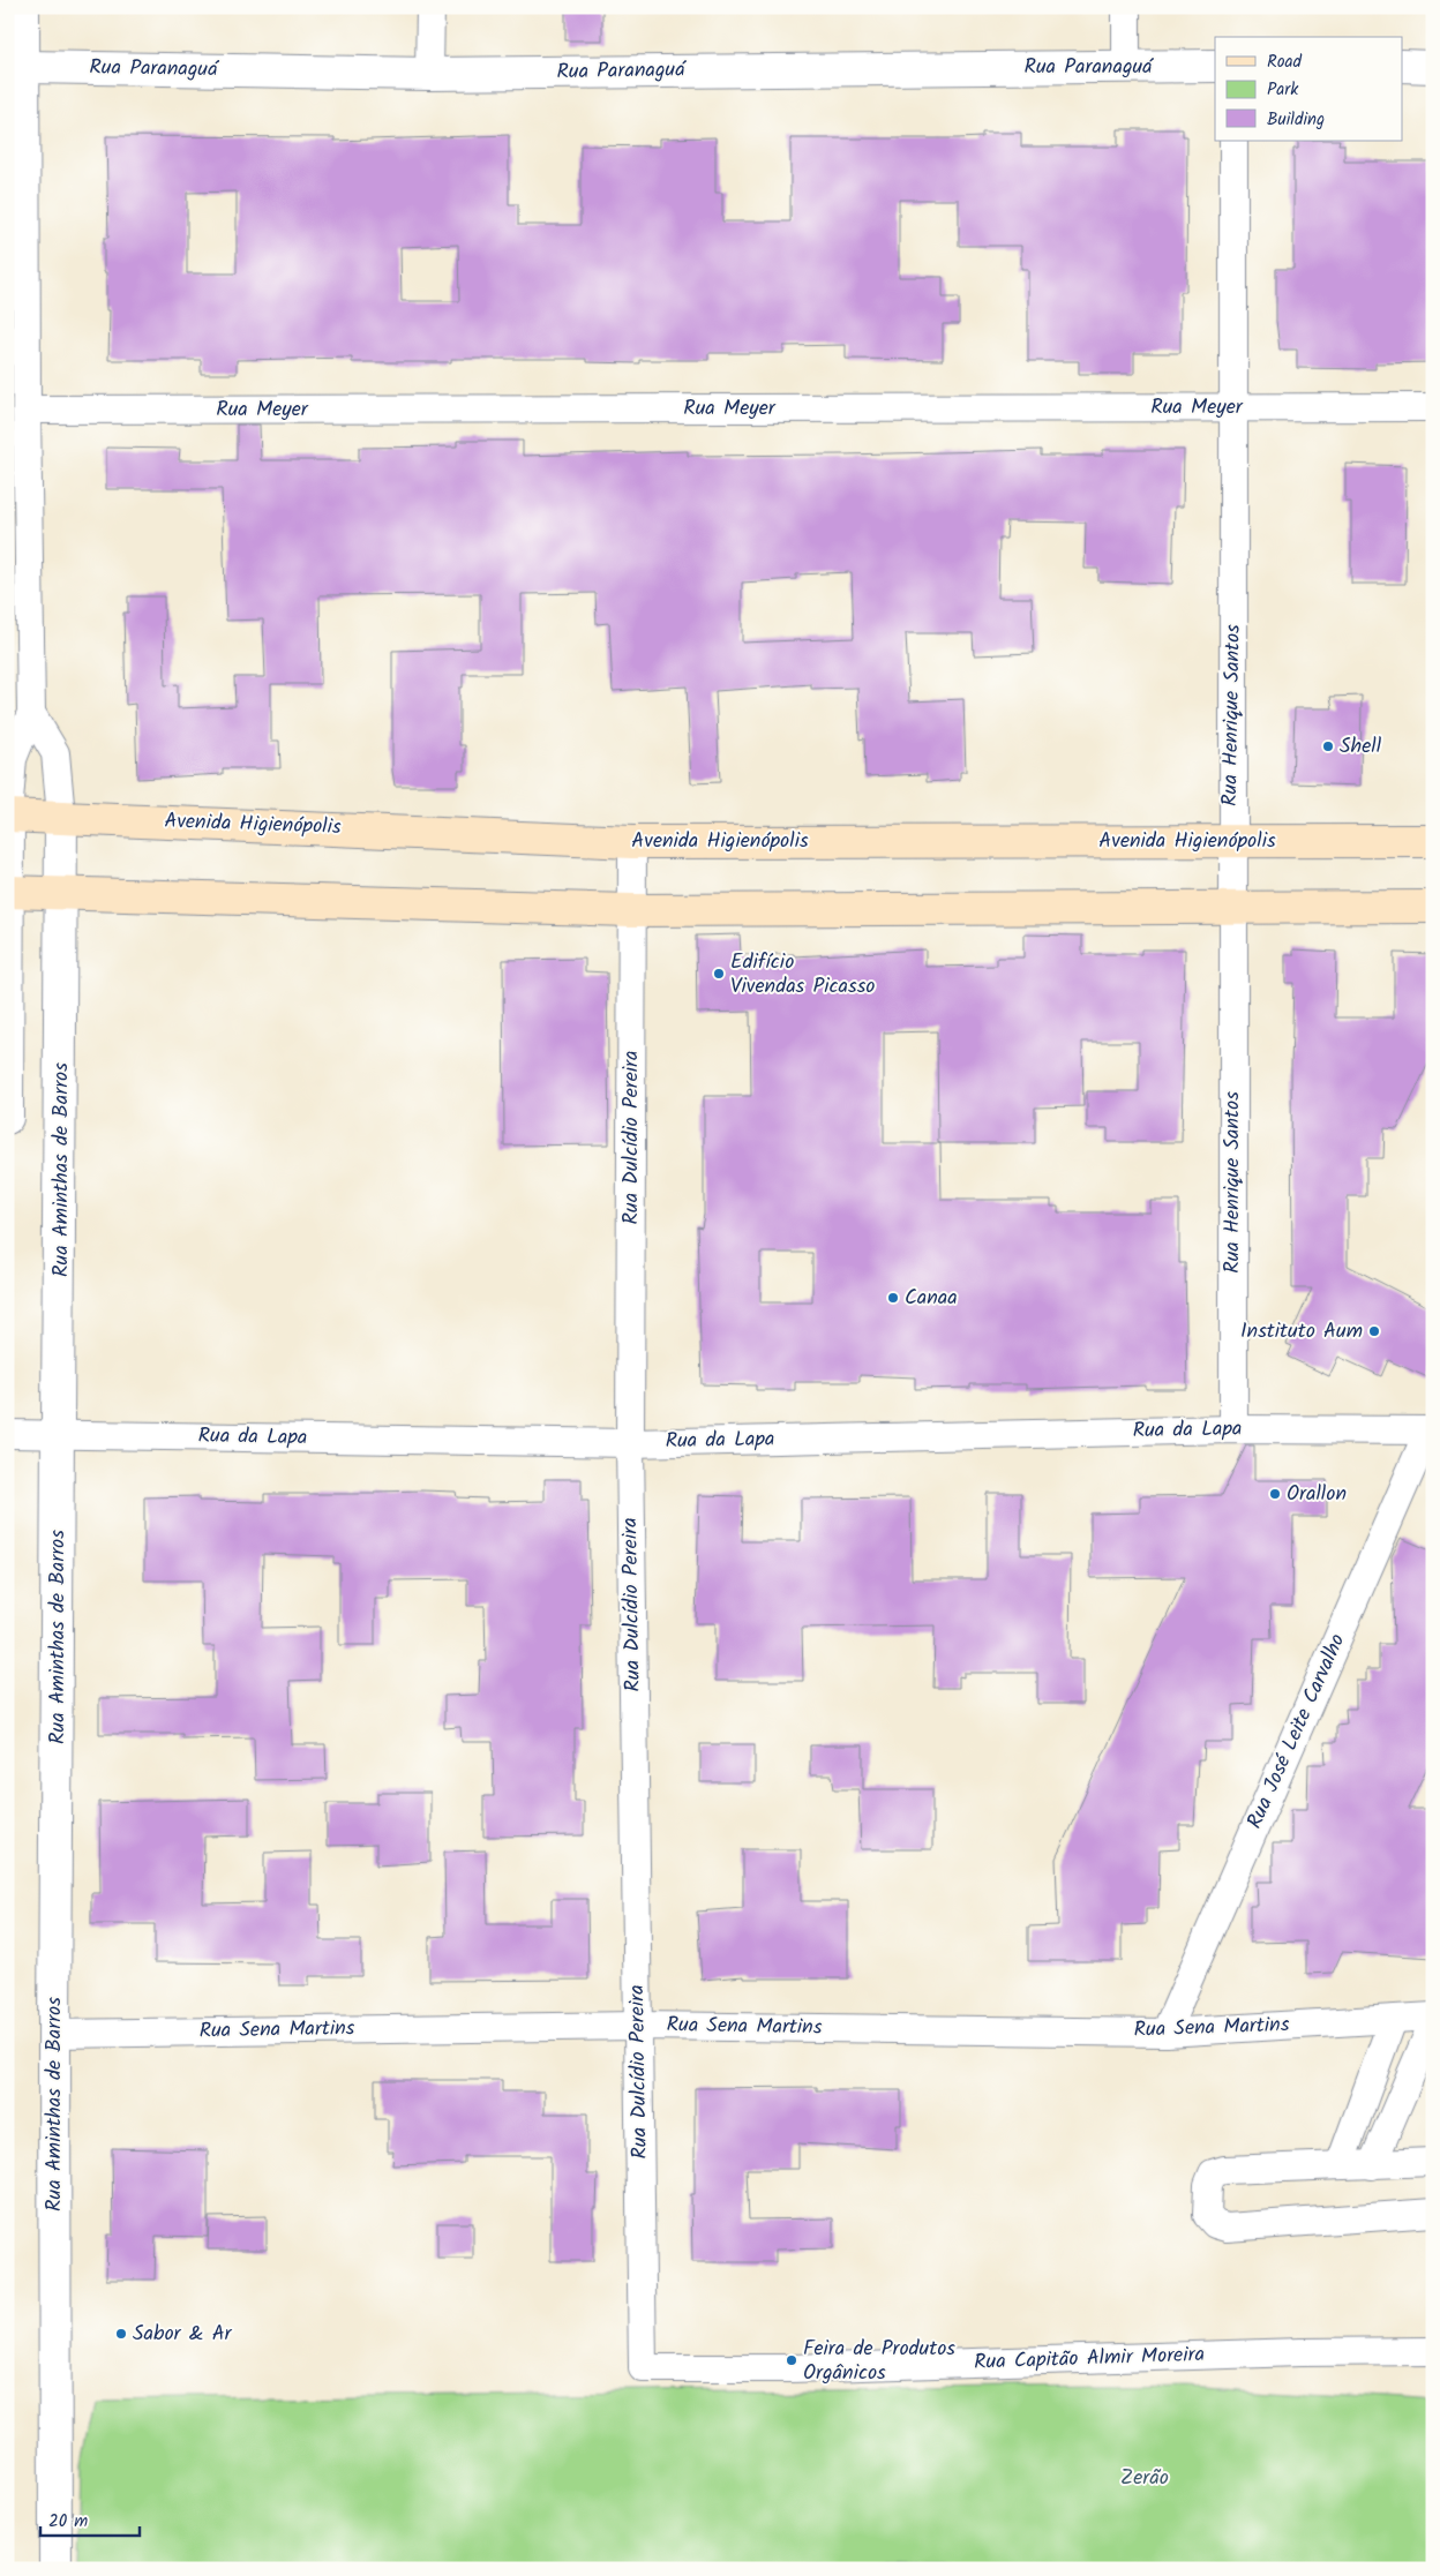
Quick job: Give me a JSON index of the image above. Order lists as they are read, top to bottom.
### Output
{
  "streets": {
    "main road": ["Avenida Higienópolis"],
    "street": [
      "Rua Paranaguá",
      "Rua Meyer",
      "Rua Henrique Santos",
      "Rua Dulcídio Pereira",
      "Rua Aminthas de Barros",
      "Rua da Lapa",
      "Rua José Leite Carvalho",
      "Rua Sena Martins",
      "Rua Capitão Almir Moreira"
    ]
  },
  "crossings": [
    ["Rua Meyer", "Rua Henrique Santos"],
    ["Rua Henrique Santos", "Avenida Higienópolis"],
    ["Rua Henrique Santos", "Rua da Lapa"],
    ["Avenida Higienópolis", "Rua Dulcídio Pereira"],
    ["Avenida Higienópolis", "Rua Aminthas de Barros"],
    ["Rua Dulcídio Pereira", "Rua da Lapa"],
    ["Rua Dulcídio Pereira", "Rua Sena Martins"],
    ["Rua Dulcídio Pereira", "Rua Capitão Almir Moreira"],
    ["Rua Aminthas de Barros", "Rua da Lapa"],
    ["Rua Aminthas de Barros", "Rua Sena Martins"],
    ["Rua da Lapa", "Rua José Leite Carvalho"],
    ["Rua José Leite Carvalho", "Rua Sena Martins"]
  ],
  "parks": ["Zerão"],
  "places": [
    "Shell",
    "Edifício Vivendas Picasso",
    "Canaa",
    "Instituto Aum",
    "Orallon",
    "Sabor & Ar",
    "Feira de Produtos Orgânicos"
  ],
  "legend": ["Road", "Park", "Building"],
  "scale_bar": "20 m"
}
